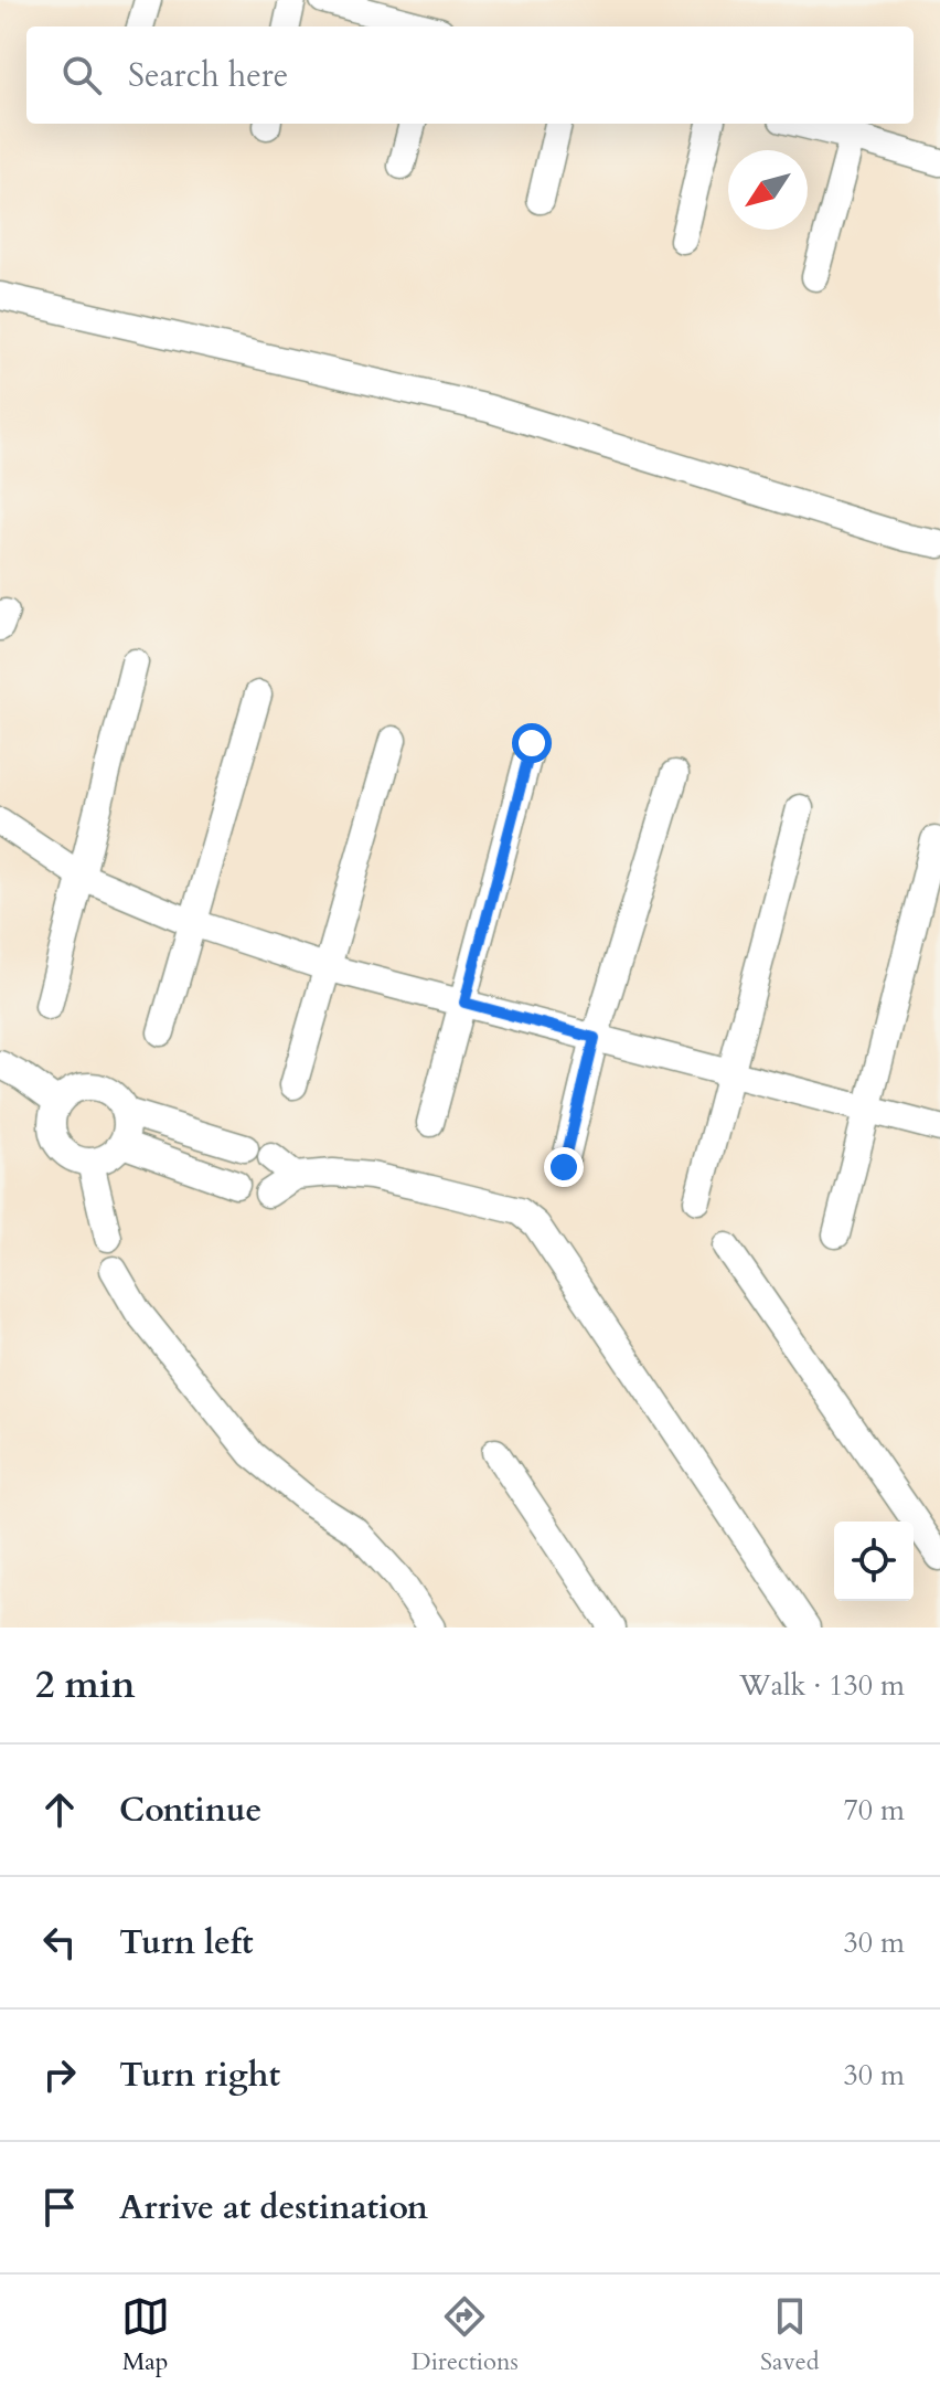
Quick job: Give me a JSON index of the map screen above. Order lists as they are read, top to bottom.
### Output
{
  "north": "bottom left",
  "page": {
    "search": "Search here",
    "heading": ["2 min", "Walk · 130 m"],
    "list": [
      ["Continue", "70 m"],
      ["Turn left", "30 m"],
      ["Turn right", "30 m"],
      "Arrive at destination"
    ],
    "nav": ["Map", "Directions", "Saved"]
  }
}
